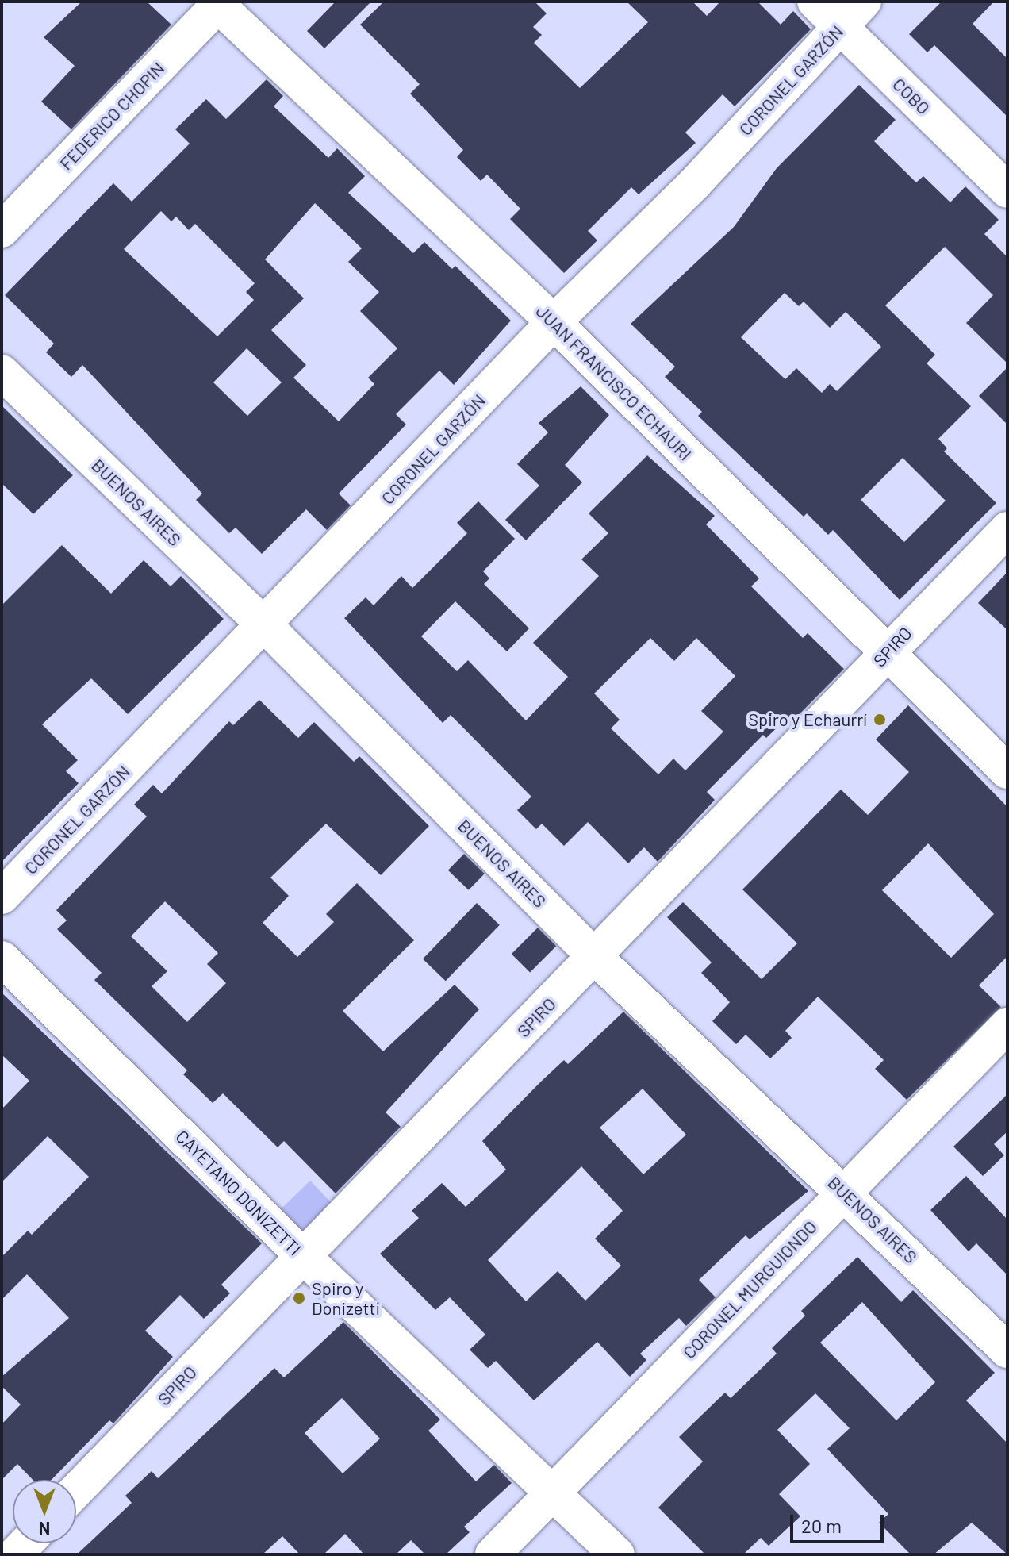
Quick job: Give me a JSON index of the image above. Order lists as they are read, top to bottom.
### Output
{
  "streets": {
    "street": [
      "CORONEL GARZÓN",
      "COBO",
      "FEDERICO CHOPIN",
      "JUAN FRANCISCO ECHAURI",
      "BUENOS AIRES",
      "SPIRO",
      "CAYETANO DONIZETTI",
      "CORONEL MURGUIONDO"
    ]
  },
  "crossings": [
    ["CORONEL GARZÓN", "COBO"],
    ["CORONEL GARZÓN", "JUAN FRANCISCO ECHAURI"],
    ["CORONEL GARZÓN", "BUENOS AIRES"],
    ["FEDERICO CHOPIN", "JUAN FRANCISCO ECHAURI"],
    ["JUAN FRANCISCO ECHAURI", "SPIRO"],
    ["BUENOS AIRES", "SPIRO"],
    ["BUENOS AIRES", "CORONEL MURGUIONDO"],
    ["SPIRO", "CAYETANO DONIZETTI"],
    ["CAYETANO DONIZETTI", "CORONEL MURGUIONDO"]
  ],
  "places": ["Spiro y Echaurrí", "Spiro y Donizetti"],
  "scale_bar": "20 m",
  "north": "bottom"
}
